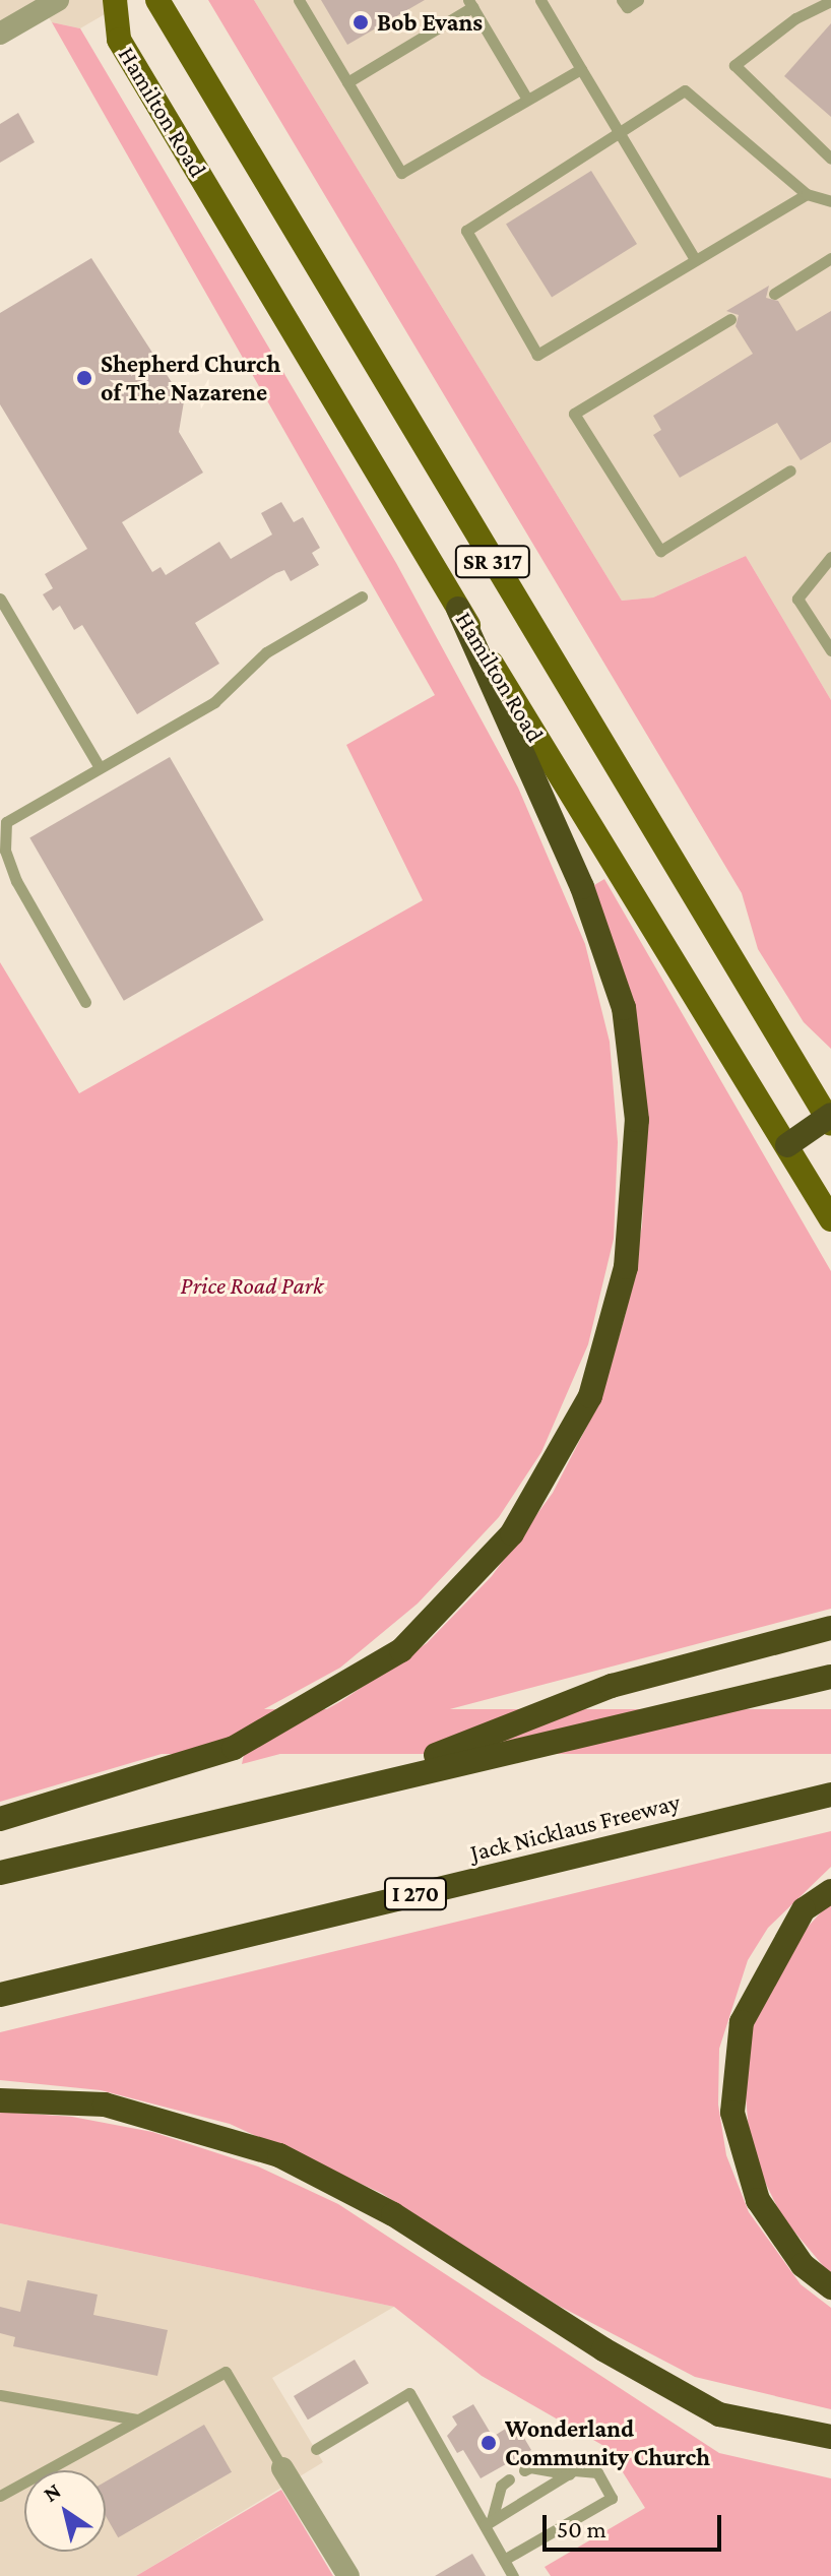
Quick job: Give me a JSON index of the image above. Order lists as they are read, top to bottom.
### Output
{
  "streets": {
    "highway": ["Jack Nicklaus Freeway", "I 270"],
    "main road": ["Hamilton Road", "SR 317"]
  },
  "parks": ["Price Road Park"],
  "places": ["Bob Evans", "Shepherd Church of The Nazarene", "Wonderland Community Church"],
  "scale_bar": "50 m",
  "north": "top left"
}
